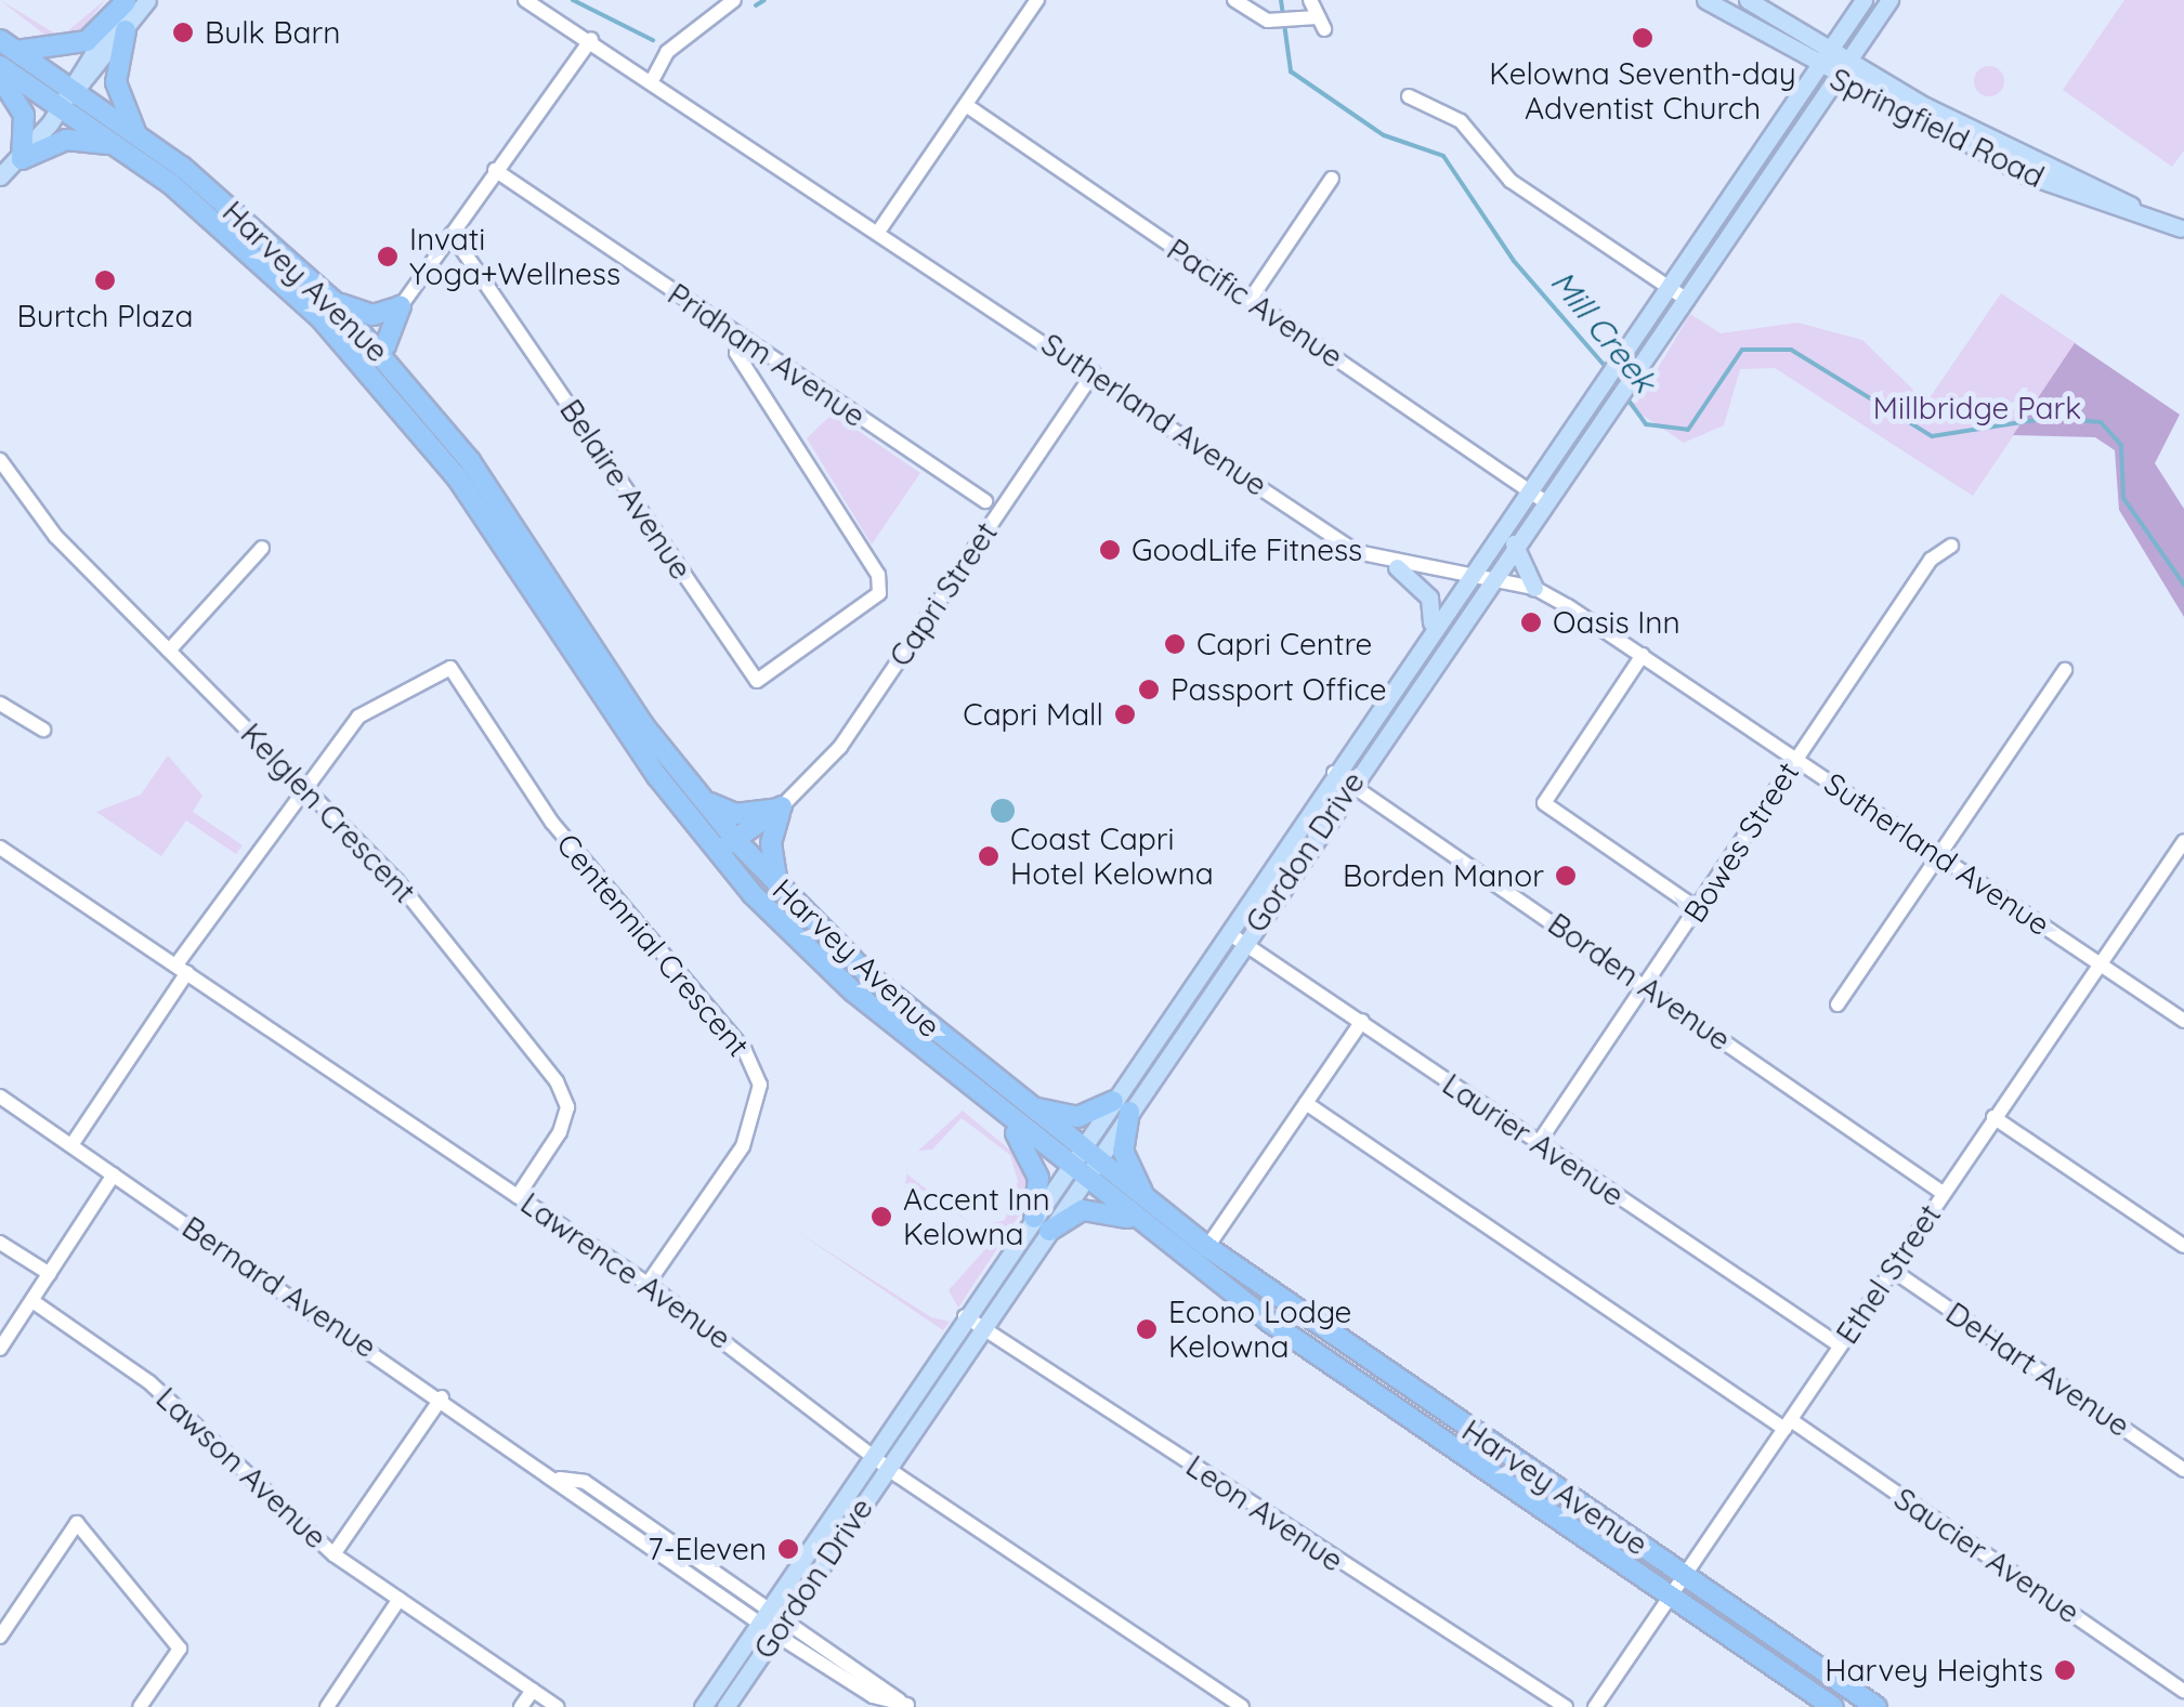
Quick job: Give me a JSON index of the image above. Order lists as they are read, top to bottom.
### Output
{
  "streets": {
    "highway": ["Harvey Avenue"],
    "main road": ["Springfield Road", "Gordon Drive"],
    "street": [
      "Pacific Avenue",
      "Pridham Avenue",
      "Sutherland Avenue",
      "Belaire Avenue",
      "Capri Street",
      "Kelglen Crescent",
      "Bowes Street",
      "Centennial Crescent",
      "Borden Avenue",
      "Laurier Avenue",
      "Lawrence Avenue",
      "Ethel Street",
      "Bernard Avenue",
      "DeHart Avenue",
      "Lawson Avenue",
      "Leon Avenue",
      "Saucier Avenue"
    ]
  },
  "crossings": [
    ["Springfield Road", "Gordon Drive"],
    ["Harvey Avenue", "Gordon Drive"],
    ["Harvey Avenue", "Ethel Street"],
    ["Pacific Avenue", "Gordon Drive"],
    ["Pridham Avenue", "Belaire Avenue"],
    ["Sutherland Avenue", "Capri Street"],
    ["Sutherland Avenue", "Bowes Street"],
    ["Sutherland Avenue", "Gordon Drive"],
    ["Sutherland Avenue", "Ethel Street"],
    ["Kelglen Crescent", "Centennial Crescent"],
    ["Kelglen Crescent", "Lawrence Avenue"],
    ["Bowes Street", "Borden Avenue"],
    ["Bowes Street", "Laurier Avenue"],
    ["Gordon Drive", "Borden Avenue"],
    ["Gordon Drive", "Laurier Avenue"],
    ["Gordon Drive", "Lawrence Avenue"],
    ["Gordon Drive", "Bernard Avenue"],
    ["Gordon Drive", "Leon Avenue"],
    ["Centennial Crescent", "Lawrence Avenue"],
    ["Borden Avenue", "Ethel Street"],
    ["Laurier Avenue", "Ethel Street"],
    ["Ethel Street", "DeHart Avenue"],
    ["Ethel Street", "Saucier Avenue"]
  ],
  "water": ["Mill Creek"],
  "parks": ["Millbridge Park"],
  "places": [
    "Bulk Barn",
    "Kelowna Seventh-day Adventist Church",
    "Invati Yoga+Wellness",
    "Burtch Plaza",
    "GoodLife Fitness",
    "Oasis Inn",
    "Capri Centre",
    "Passport Office",
    "Capri Mall",
    "Coast Capri Hotel Kelowna",
    "Borden Manor",
    "Accent Inn Kelowna",
    "Econo Lodge Kelowna",
    "7-Eleven",
    "Harvey Heights"
  ]
}
